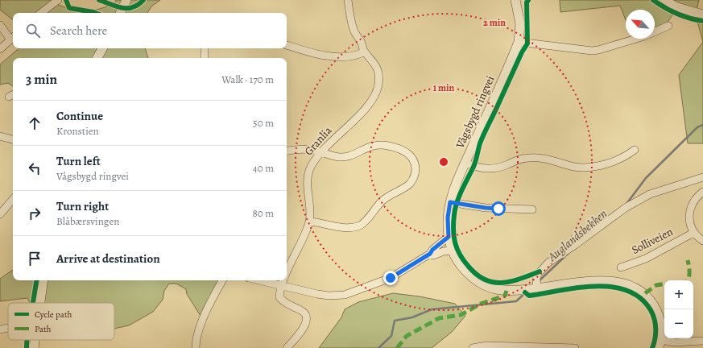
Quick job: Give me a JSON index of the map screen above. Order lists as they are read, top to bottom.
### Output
{
  "streets": {
    "street": ["Vågsbygd ringvei", "Granlia", "Solliveien"]
  },
  "water": ["Auglandsbekken"],
  "legend": ["Cycle path", "Path"],
  "north": "top left",
  "page": {
    "search": "Search here",
    "heading": ["3 min", "Walk · 170 m"],
    "list": [
      ["Continue", "Kronstien", "50 m"],
      ["Turn left", "Vågsbygd ringvei", "40 m"],
      ["Turn right", "Blåbærsvingen", "80 m"],
      "Arrive at destination"
    ],
    "map_buttons": ["+", "−"]
  },
  "rings": ["2 min", "1 min"]
}
